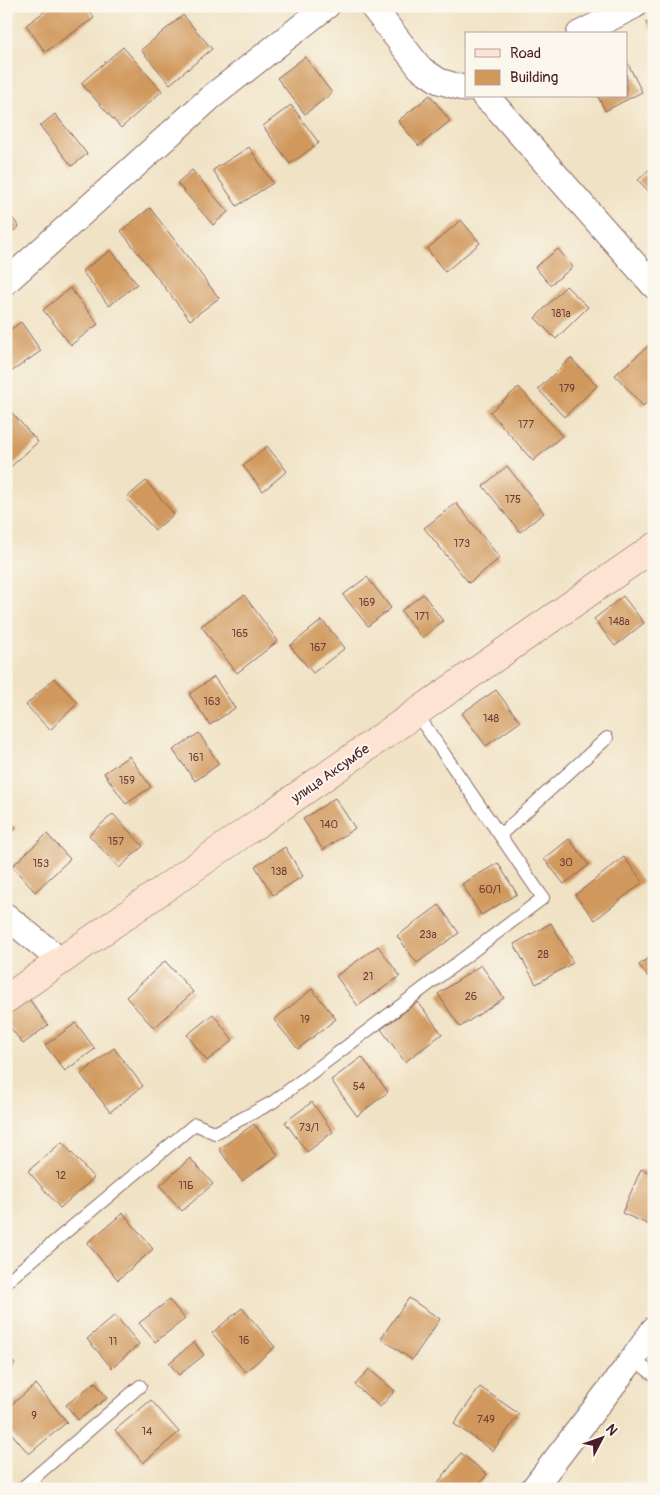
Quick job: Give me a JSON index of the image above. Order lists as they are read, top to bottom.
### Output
{
  "streets": {
    "main road": ["улица Аксумбе"]
  },
  "house_numbers": [
    "181а",
    "179",
    "177",
    "175",
    "173",
    "169",
    "171",
    "148а",
    "165",
    "167",
    "163",
    "148",
    "161",
    "159",
    "140",
    "157",
    "30",
    "153",
    "138",
    "60/1",
    "23а",
    "28",
    "21",
    "26",
    "19",
    "54",
    "73/1",
    "12",
    "11Б",
    "16",
    "11",
    "9",
    "749",
    "14"
  ],
  "legend": ["Road", "Building"],
  "north": "top right"
}
